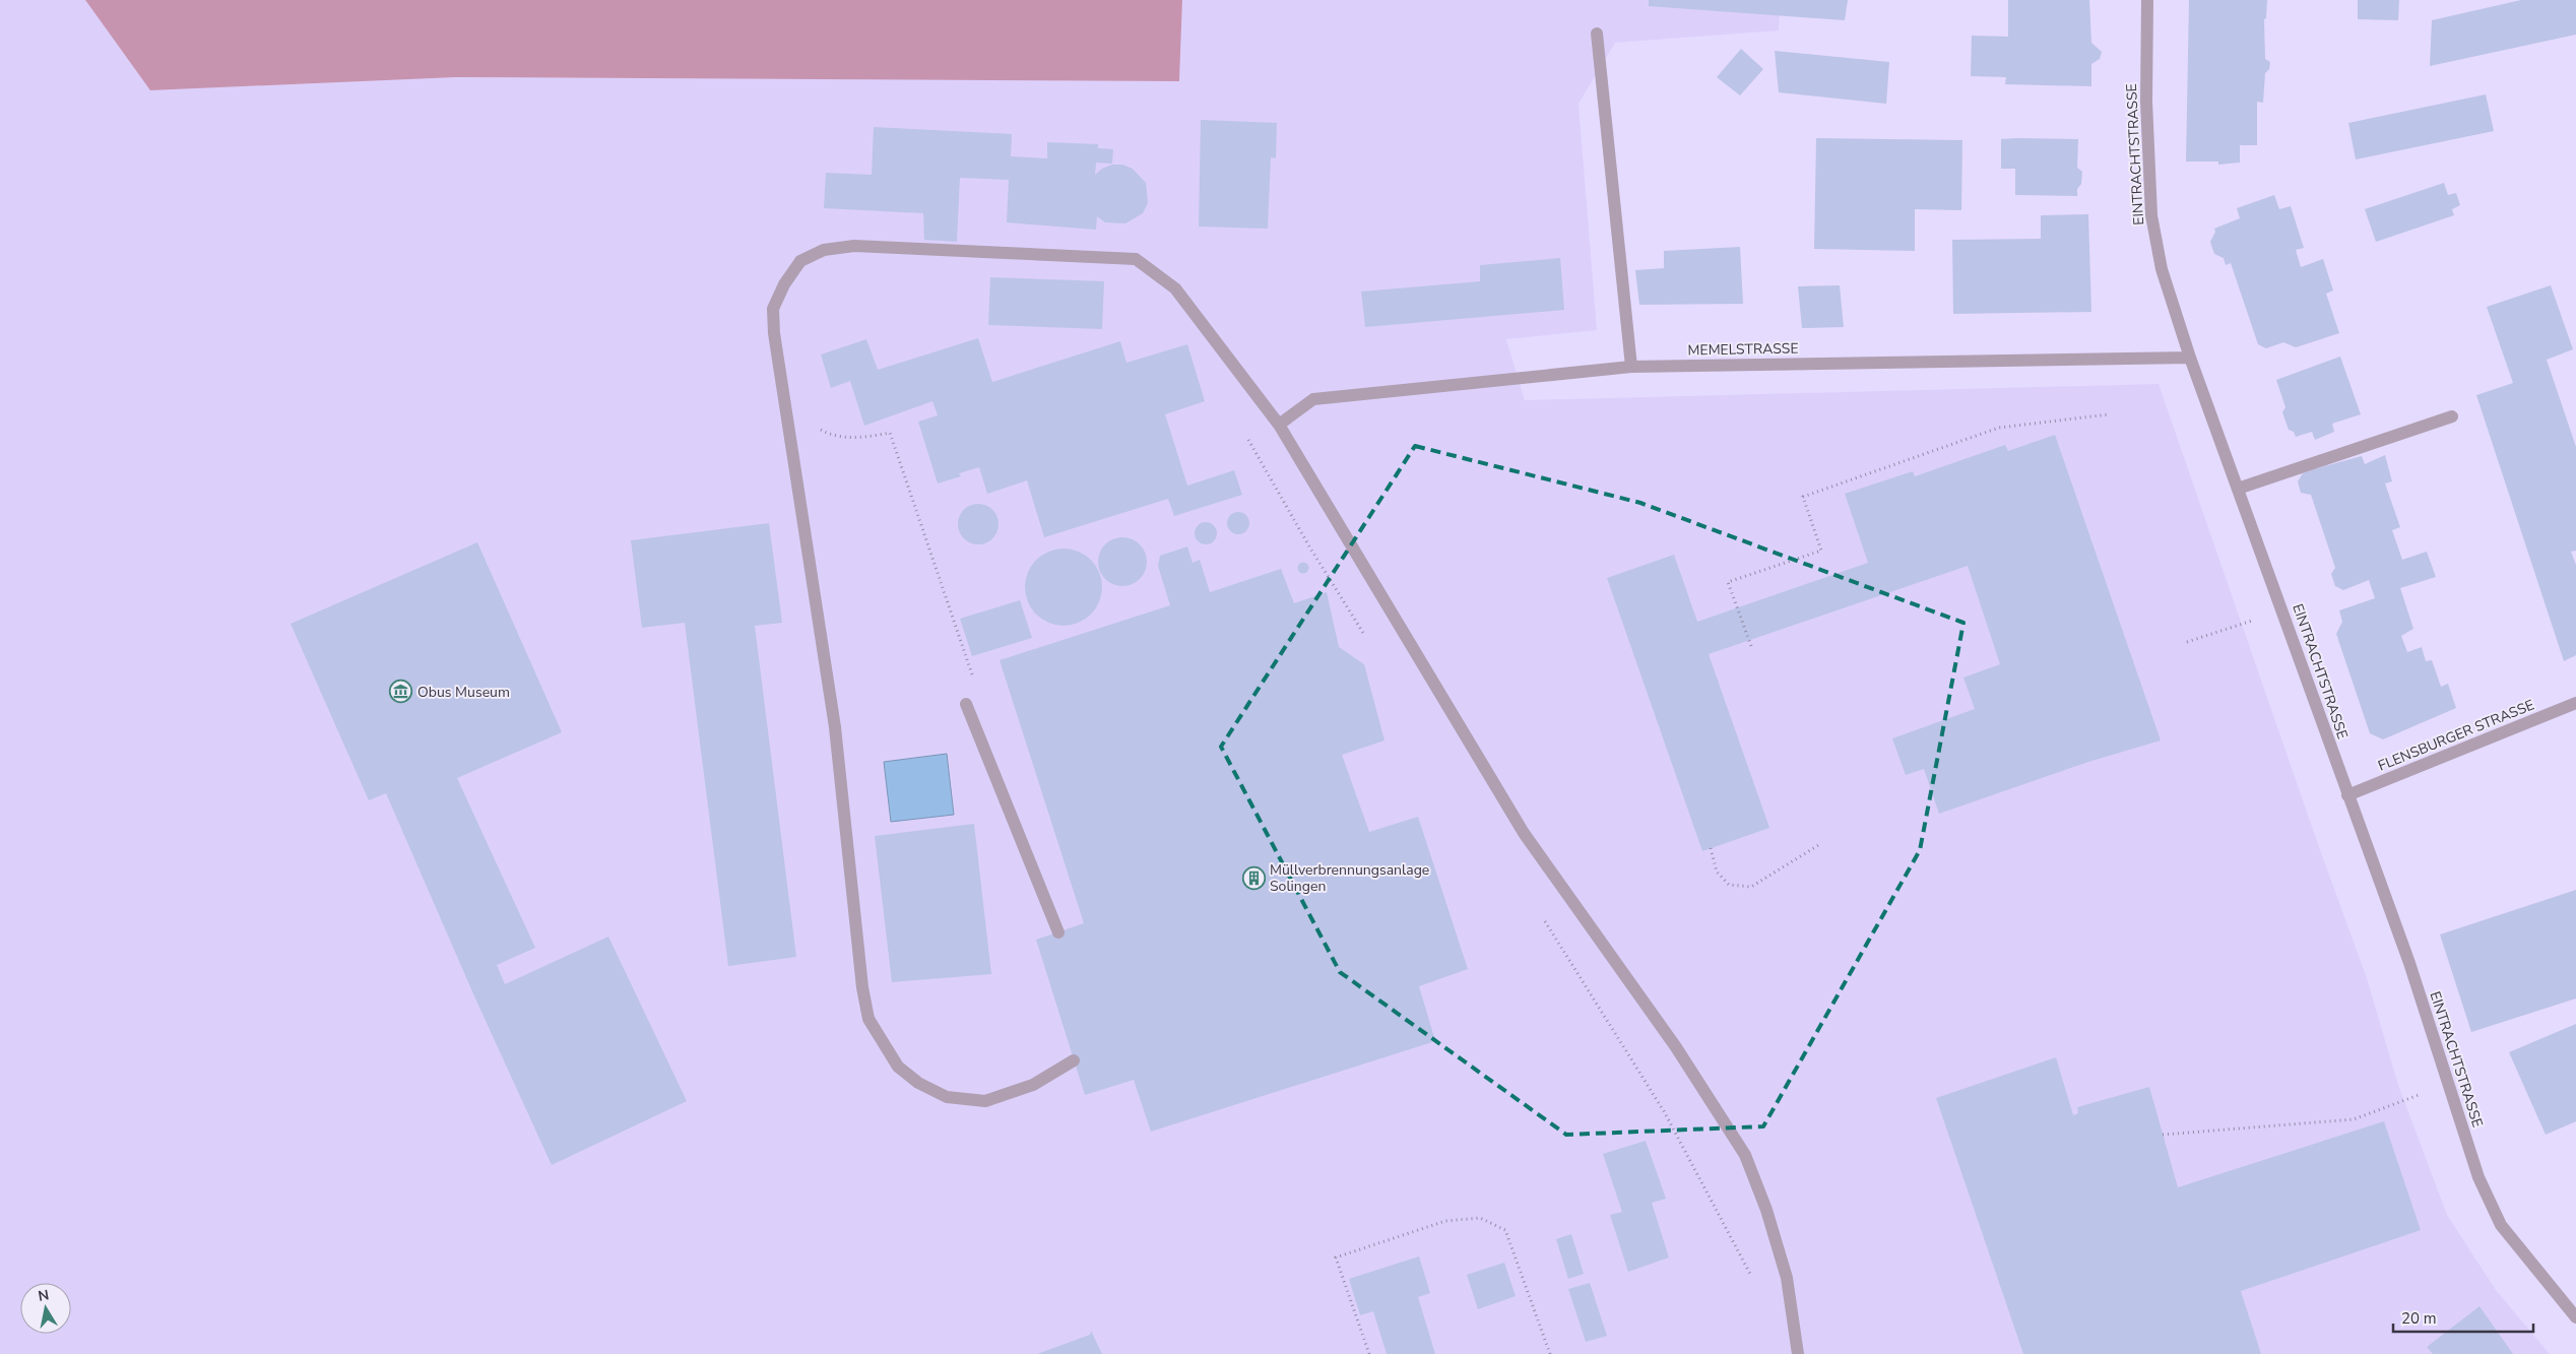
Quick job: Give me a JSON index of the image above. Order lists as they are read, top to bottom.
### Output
{
  "streets": {
    "street": ["EINTRACHTSTRASSE", "MEMELSTRASSE", "FLENSBURGER STRASSE"]
  },
  "crossings": [
    ["EINTRACHTSTRASSE", "MEMELSTRASSE"],
    ["EINTRACHTSTRASSE", "FLENSBURGER STRASSE"]
  ],
  "places": {
    "museum": ["Obus Museum"],
    "building": ["Müllverbrennungsanlage Solingen"]
  },
  "scale_bar": "20 m",
  "north": "top"
}
